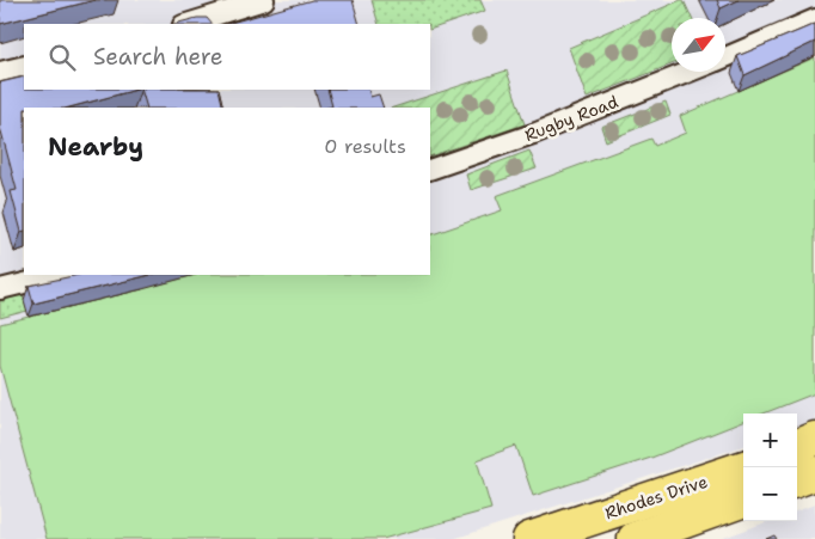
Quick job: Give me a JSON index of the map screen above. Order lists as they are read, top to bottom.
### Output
{
  "streets": {
    "highway": ["Rhodes Drive"],
    "street": ["Rugby Road"]
  },
  "north": "top right",
  "page": {
    "search": "Search here",
    "heading": ["Nearby", "0 results"],
    "map_buttons": ["+", "−"]
  }
}
